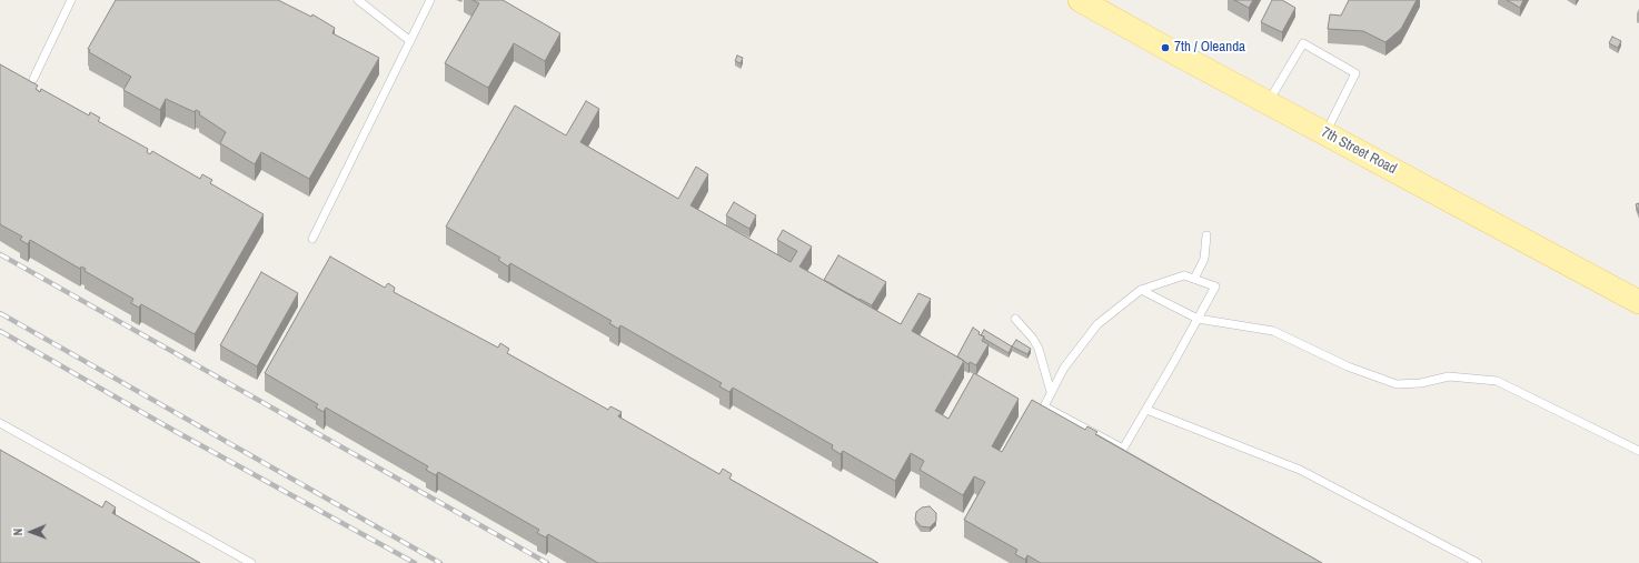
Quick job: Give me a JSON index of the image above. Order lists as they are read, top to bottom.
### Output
{
  "streets": {
    "main road": ["7th Street Road"]
  },
  "places": ["7th / Oleanda"],
  "north": "left"
}
